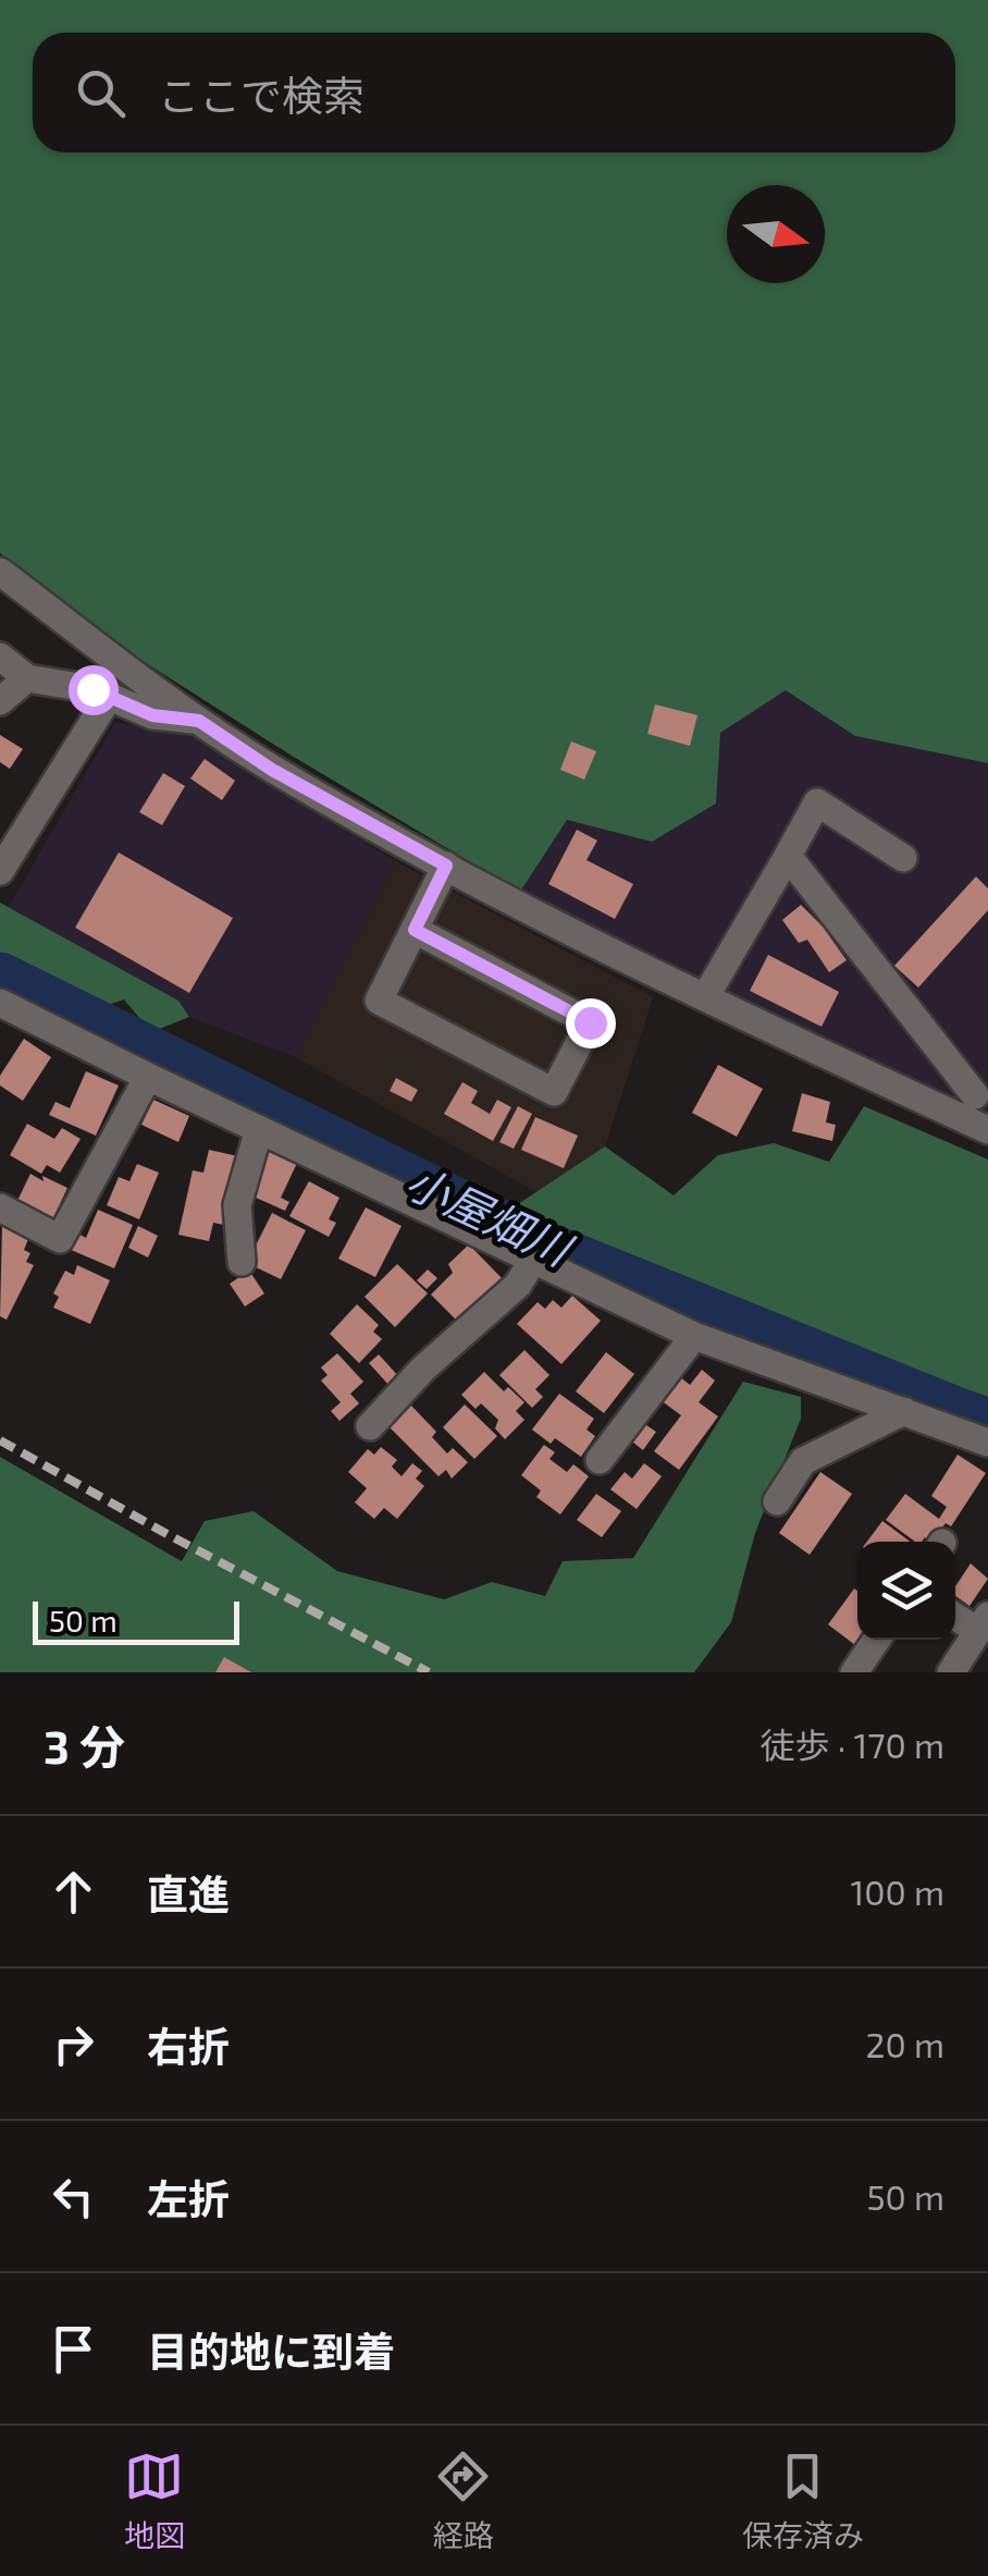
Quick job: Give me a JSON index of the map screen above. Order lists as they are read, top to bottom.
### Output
{
  "water": ["小屋畑川"],
  "scale_bar": "50 m",
  "north": "right",
  "page": {
    "search": "ここで検索",
    "scale": "50 m",
    "heading": ["3 分", "徒歩 · 170 m"],
    "list": [
      ["直進", "100 m"],
      ["右折", "20 m"],
      ["左折", "50 m"],
      "目的地に到着"
    ],
    "nav": ["地図", "経路", "保存済み"]
  }
}
